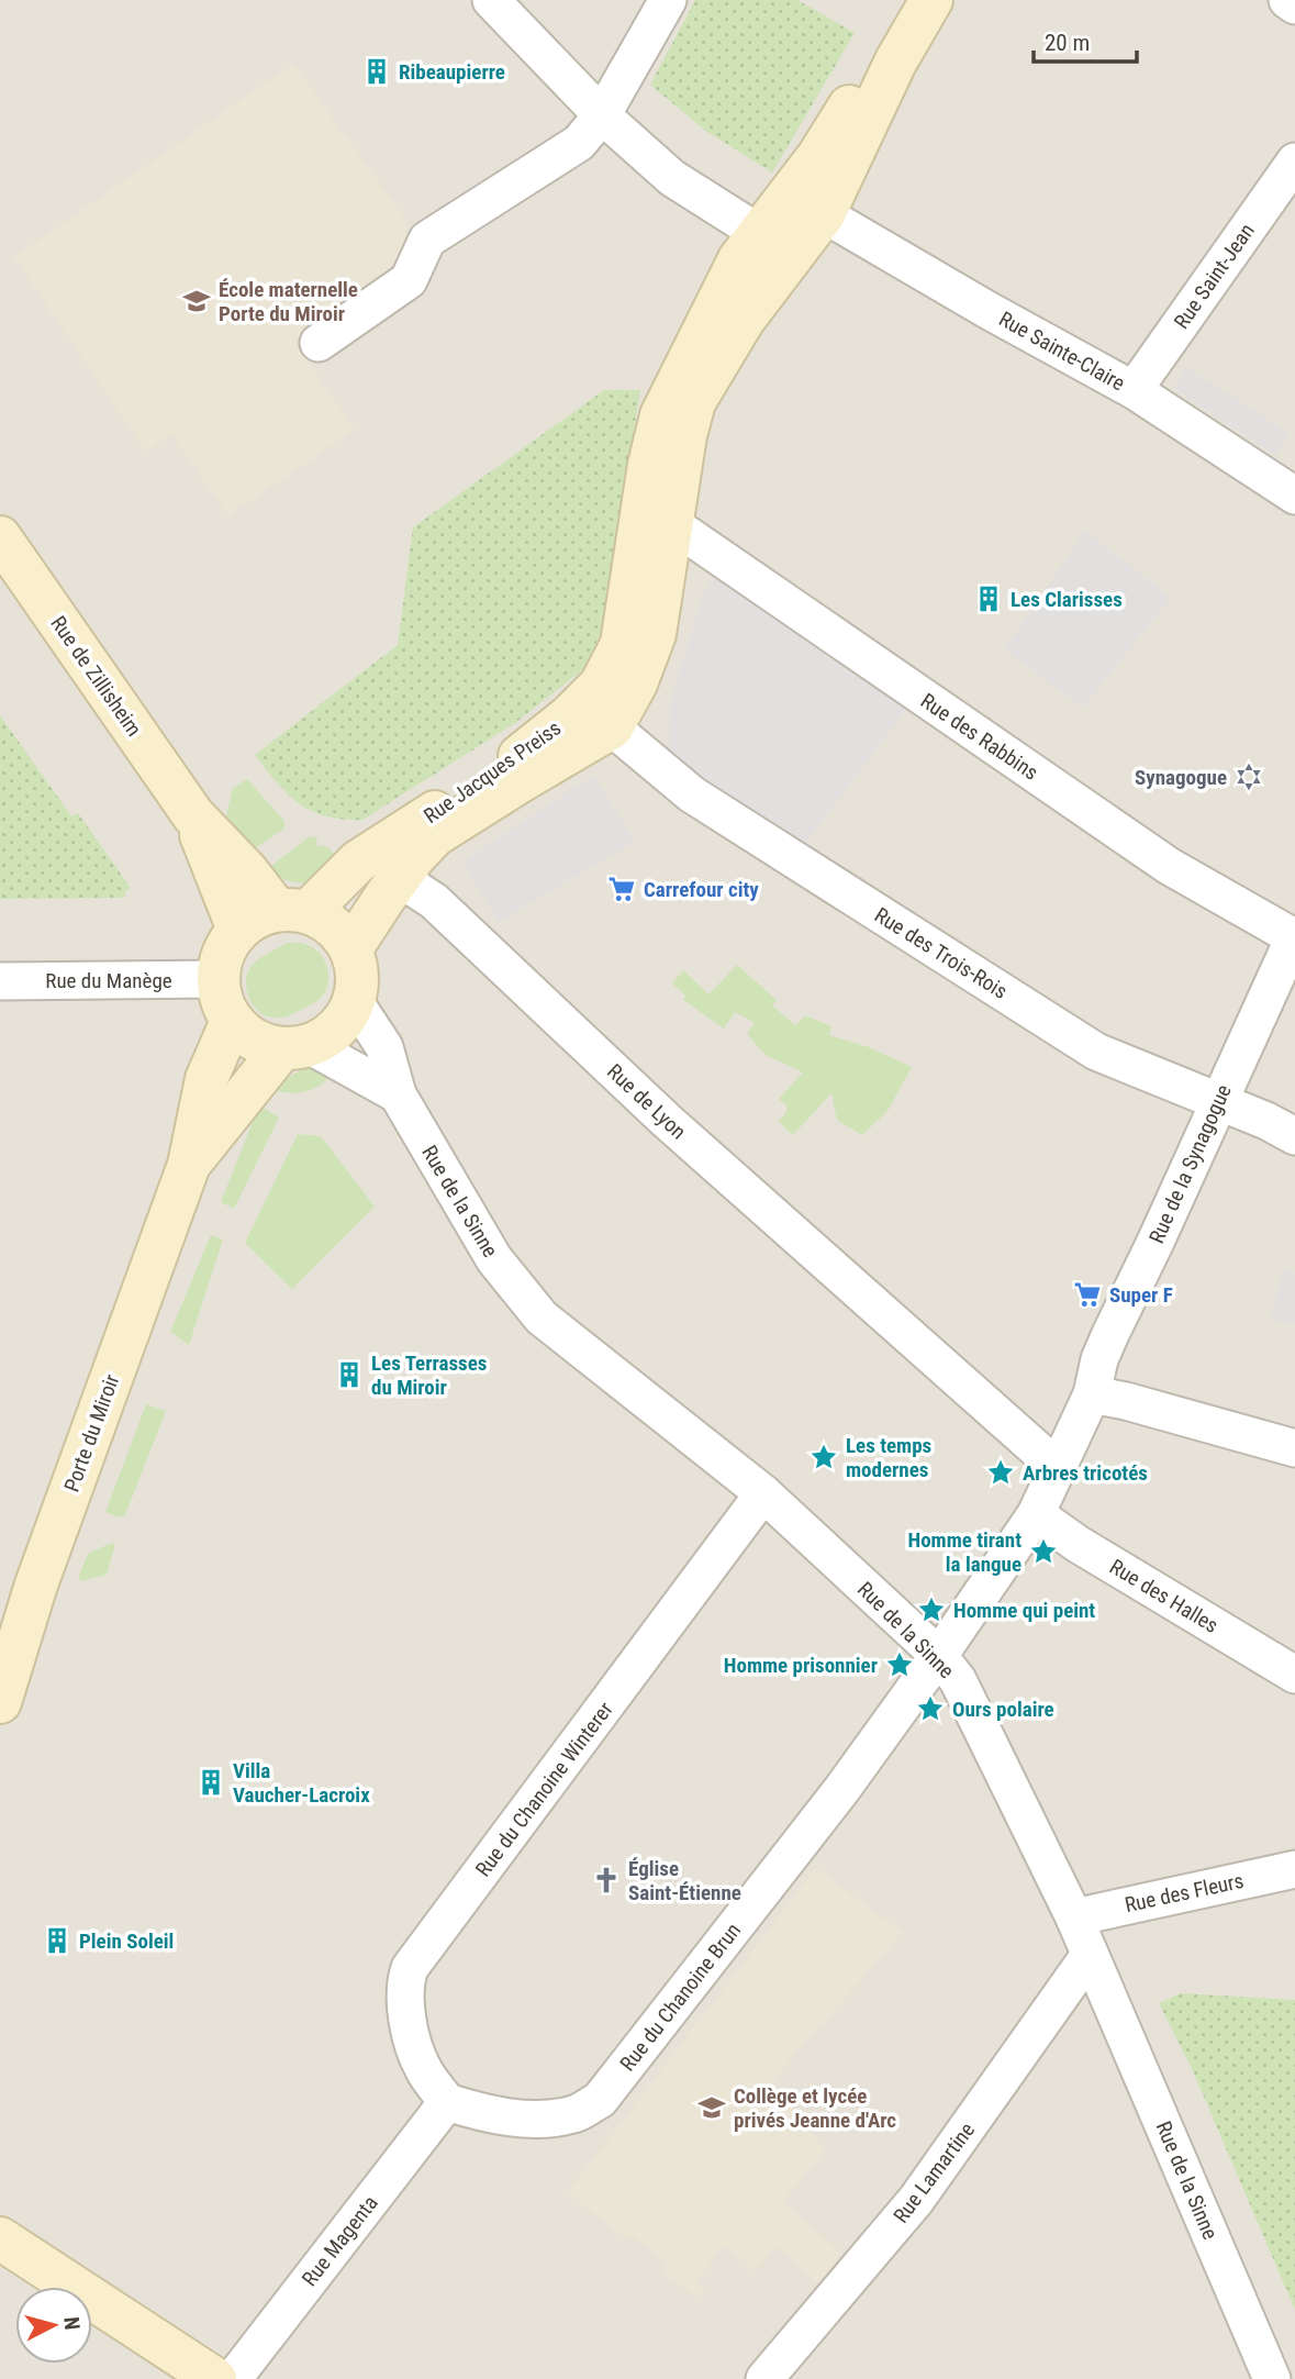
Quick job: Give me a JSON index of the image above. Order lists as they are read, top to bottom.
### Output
{
  "streets": {
    "main road": ["Rue de Zillisheim", "Rue Jacques Preiss", "Porte du Miroir"],
    "street": [
      "Rue Saint-Jean",
      "Rue Sainte-Claire",
      "Rue des Rabbins",
      "Rue des Trois-Rois",
      "Rue du Manège",
      "Rue de Lyon",
      "Rue de la Synagogue",
      "Rue de la Sinne",
      "Rue des Halles",
      "Rue du Chanoine Winterer",
      "Rue des Fleurs",
      "Rue du Chanoine Brun",
      "Rue Lamartine",
      "Rue Magenta"
    ]
  },
  "crossings": [
    ["Rue Saint-Jean", "Rue Sainte-Claire"],
    ["Rue Sainte-Claire", "Rue Jacques Preiss"],
    ["Rue de Zillisheim", "Rue Jacques Preiss"],
    ["Rue de Zillisheim", "Rue du Manège"],
    ["Rue de Zillisheim", "Rue de la Sinne"],
    ["Rue de Zillisheim", "Porte du Miroir"],
    ["Rue des Rabbins", "Rue Jacques Preiss"],
    ["Rue des Rabbins", "Rue de la Synagogue"],
    ["Rue Jacques Preiss", "Rue des Trois-Rois"],
    ["Rue Jacques Preiss", "Rue du Manège"],
    ["Rue Jacques Preiss", "Rue de Lyon"],
    ["Rue Jacques Preiss", "Rue de la Sinne"],
    ["Rue Jacques Preiss", "Porte du Miroir"],
    ["Rue des Trois-Rois", "Rue de la Synagogue"],
    ["Rue du Manège", "Rue de la Sinne"],
    ["Rue du Manège", "Porte du Miroir"],
    ["Rue de Lyon", "Rue de la Synagogue"],
    ["Rue de la Synagogue", "Rue des Halles"],
    ["Rue de la Synagogue", "Rue du Chanoine Brun"],
    ["Rue de la Sinne", "Porte du Miroir"],
    ["Rue de la Sinne", "Rue du Chanoine Winterer"],
    ["Rue de la Sinne", "Rue des Fleurs"],
    ["Rue de la Sinne", "Rue du Chanoine Brun"],
    ["Rue de la Sinne", "Rue Lamartine"],
    ["Rue des Halles", "Rue du Chanoine Brun"],
    ["Rue du Chanoine Winterer", "Rue du Chanoine Brun"],
    ["Rue du Chanoine Winterer", "Rue Magenta"],
    ["Rue du Chanoine Brun", "Rue Magenta"]
  ],
  "places": {
    "building": [
      "Ribeaupierre",
      "Les Clarisses",
      "Les Terrasses du Miroir",
      "Villa Vaucher-Lacroix",
      "Plein Soleil"
    ],
    "school or university": ["École maternelle Porte du Miroir", "Collège et lycée privés Jeanne d'Arc"],
    "synagogue": ["Synagogue"],
    "supermarket": ["Carrefour city", "Super F"],
    "place": [
      "Les temps modernes",
      "Arbres tricotés",
      "Homme tirant la langue",
      "Homme qui peint",
      "Homme prisonnier",
      "Ours polaire"
    ],
    "church": ["Église Saint-Étienne"]
  },
  "scale_bar": "20 m",
  "north": "right"
}
